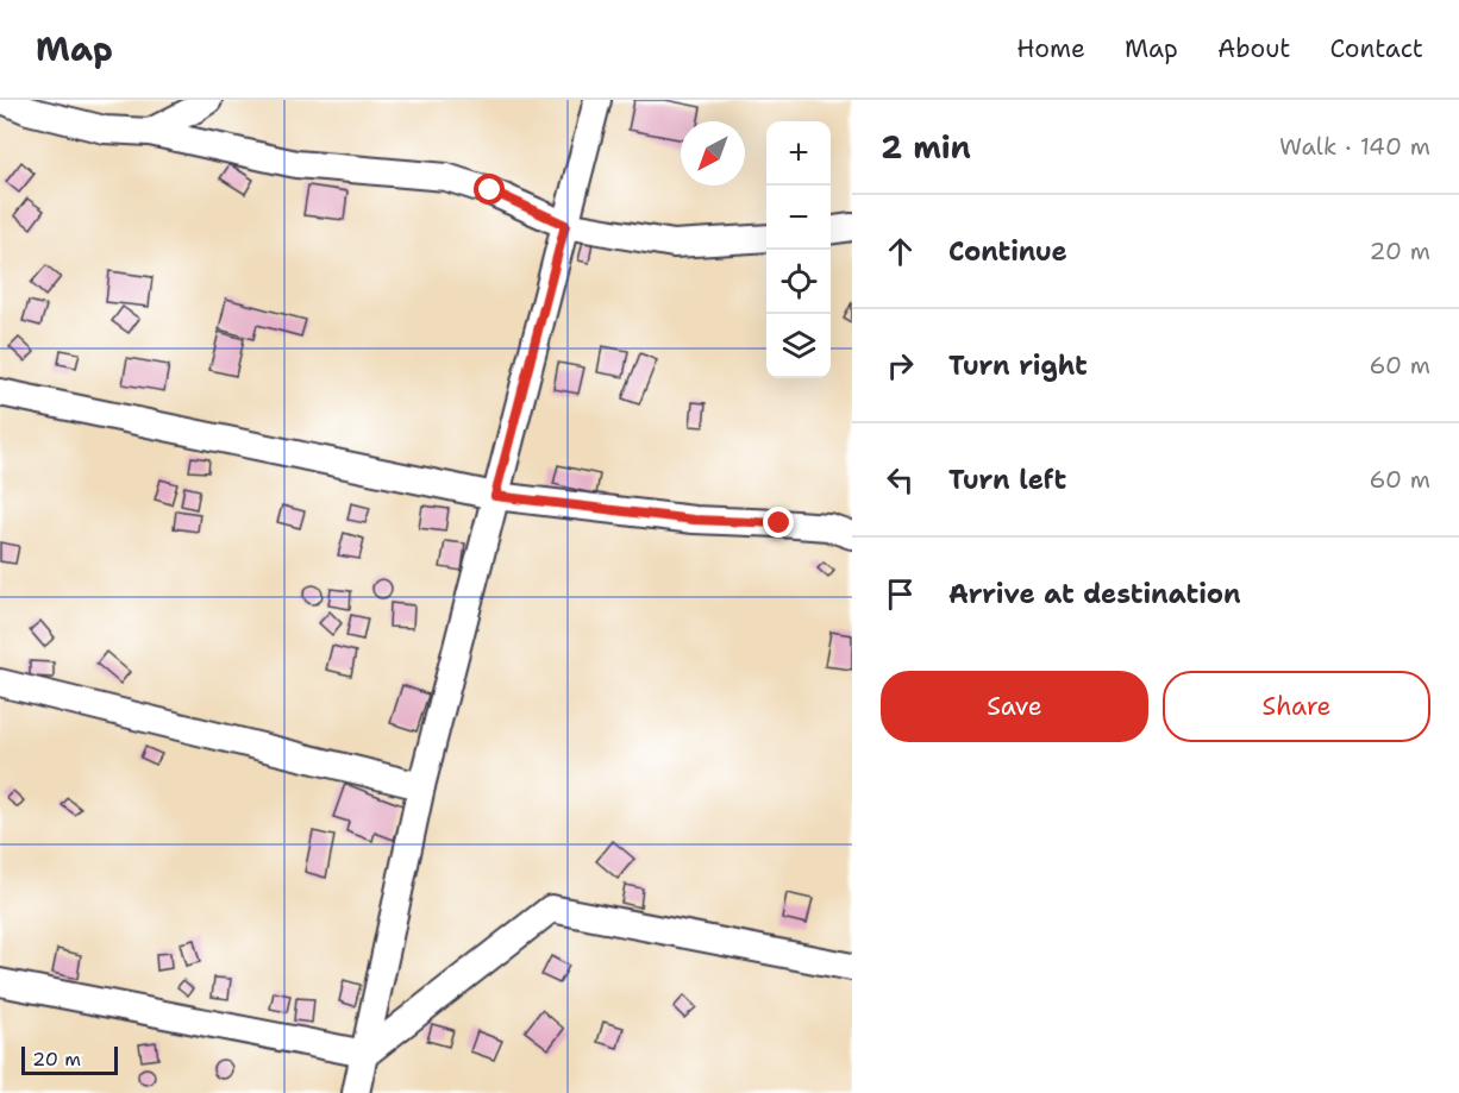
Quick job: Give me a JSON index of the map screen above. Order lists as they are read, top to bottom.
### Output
{
  "scale_bar": "20 m",
  "north": "bottom left",
  "page": {
    "header": "Map",
    "nav": [
      "Home",
      "Map",
      "About",
      "Contact"
    ],
    "heading": ["2 min", "Walk · 140 m"],
    "map_buttons": ["+", "−"],
    "list": [
      ["Continue", "20 m"],
      ["Turn right", "60 m"],
      ["Turn left", "60 m"],
      "Arrive at destination"
    ],
    "buttons": ["Save", "Share"],
    "scale": "20 m"
  }
}
